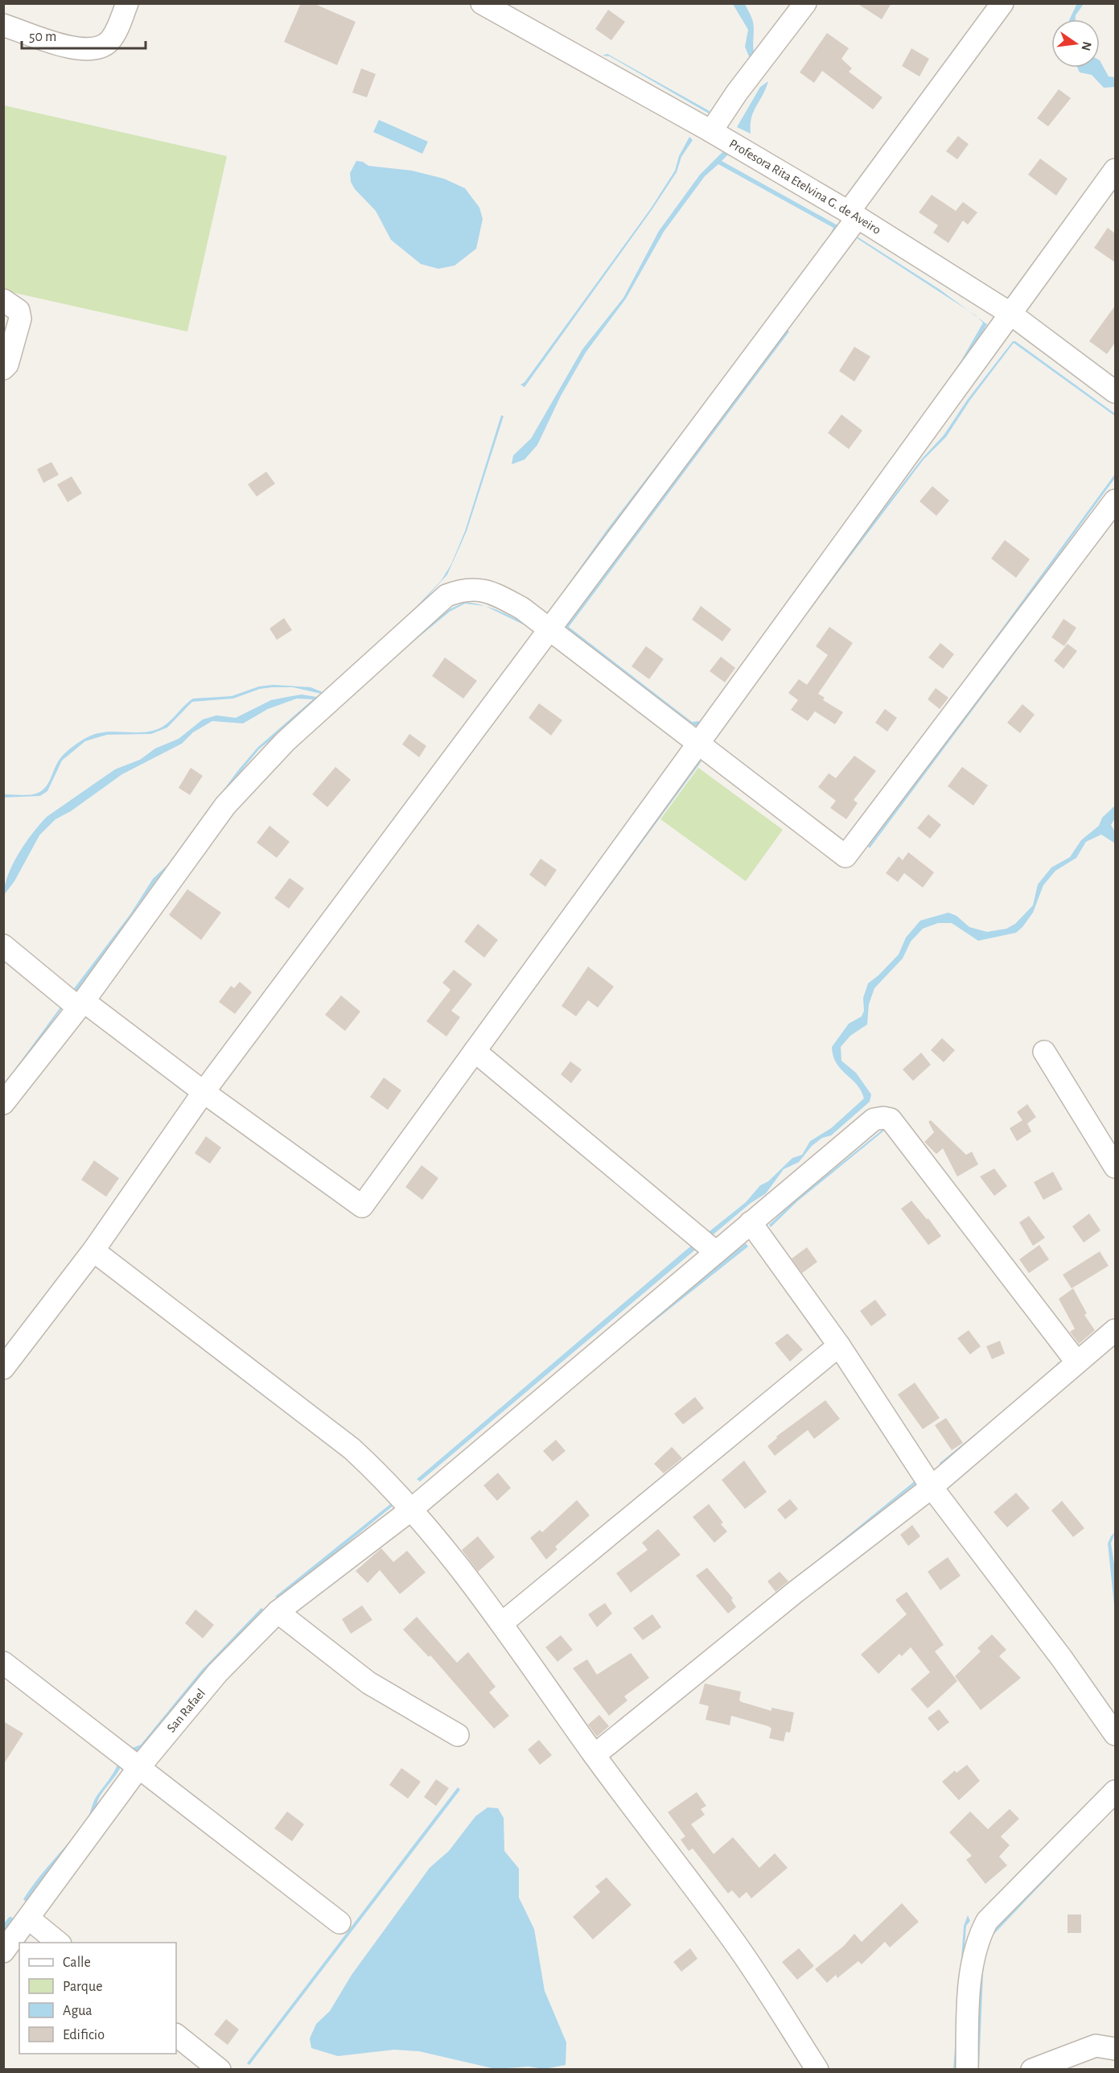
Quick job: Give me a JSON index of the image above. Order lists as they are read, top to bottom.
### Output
{
  "streets": {
    "street": ["Profesora Rita Etelvina G. de Aveiro", "San Rafael"]
  },
  "legend": [
    "Calle",
    "Parque",
    "Agua",
    "Edificio"
  ],
  "scale_bar": "50 m",
  "north": "right"
}
